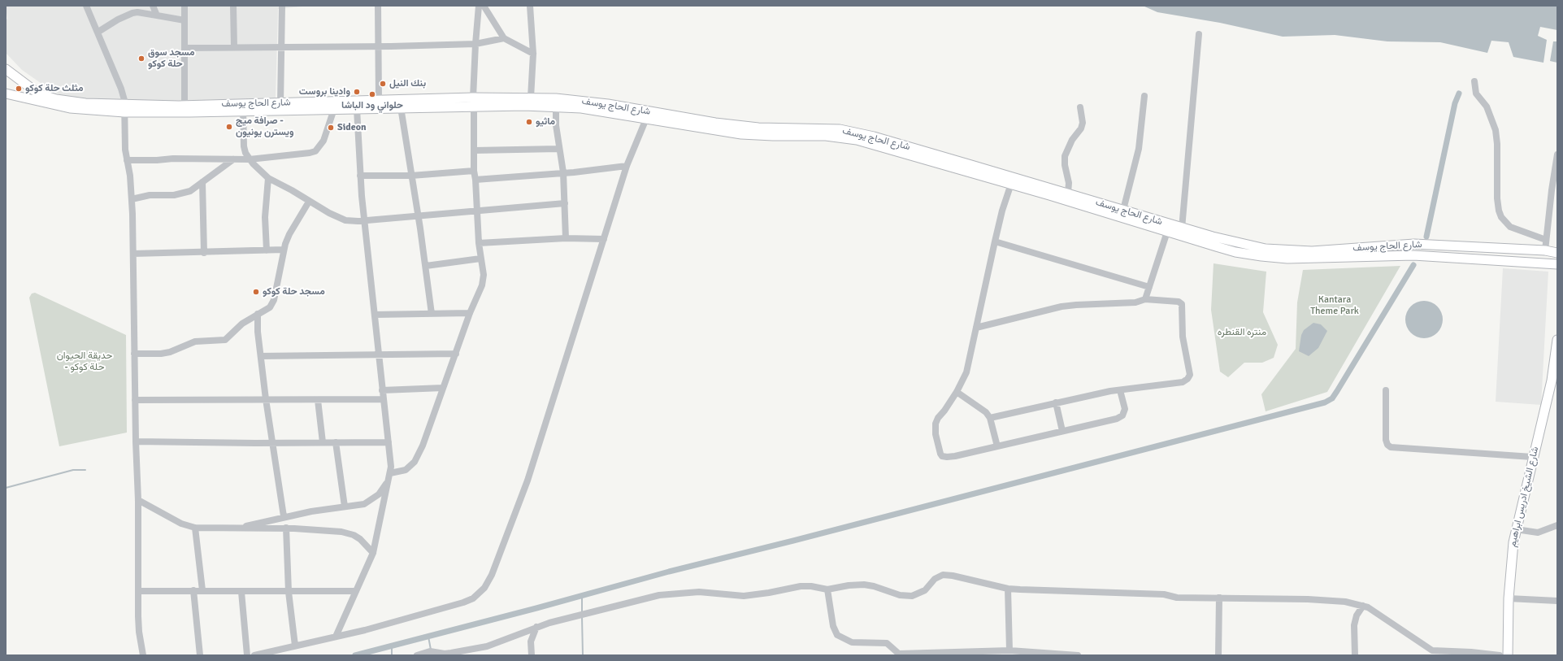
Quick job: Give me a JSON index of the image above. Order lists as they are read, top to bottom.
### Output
{
  "streets": {
    "main road": ["شارع الحاج يوسف", "شارع الشيخ ادريس ابراهيم"]
  },
  "parks": ["Kantara Theme Park", "منتره القنطره", "حديقة الحيوان - حلة كوكو"],
  "places": [
    "مسجد سوق حلة كوكو",
    "بنك النيل",
    "مثلث حلة كوكو",
    "وادينا بروست",
    "حلواني ود الباشا",
    "ماثيو",
    "صرافة ميج - ويسترن يونيون",
    "Sideon",
    "مسجد حلة كوكو"
  ]
}
